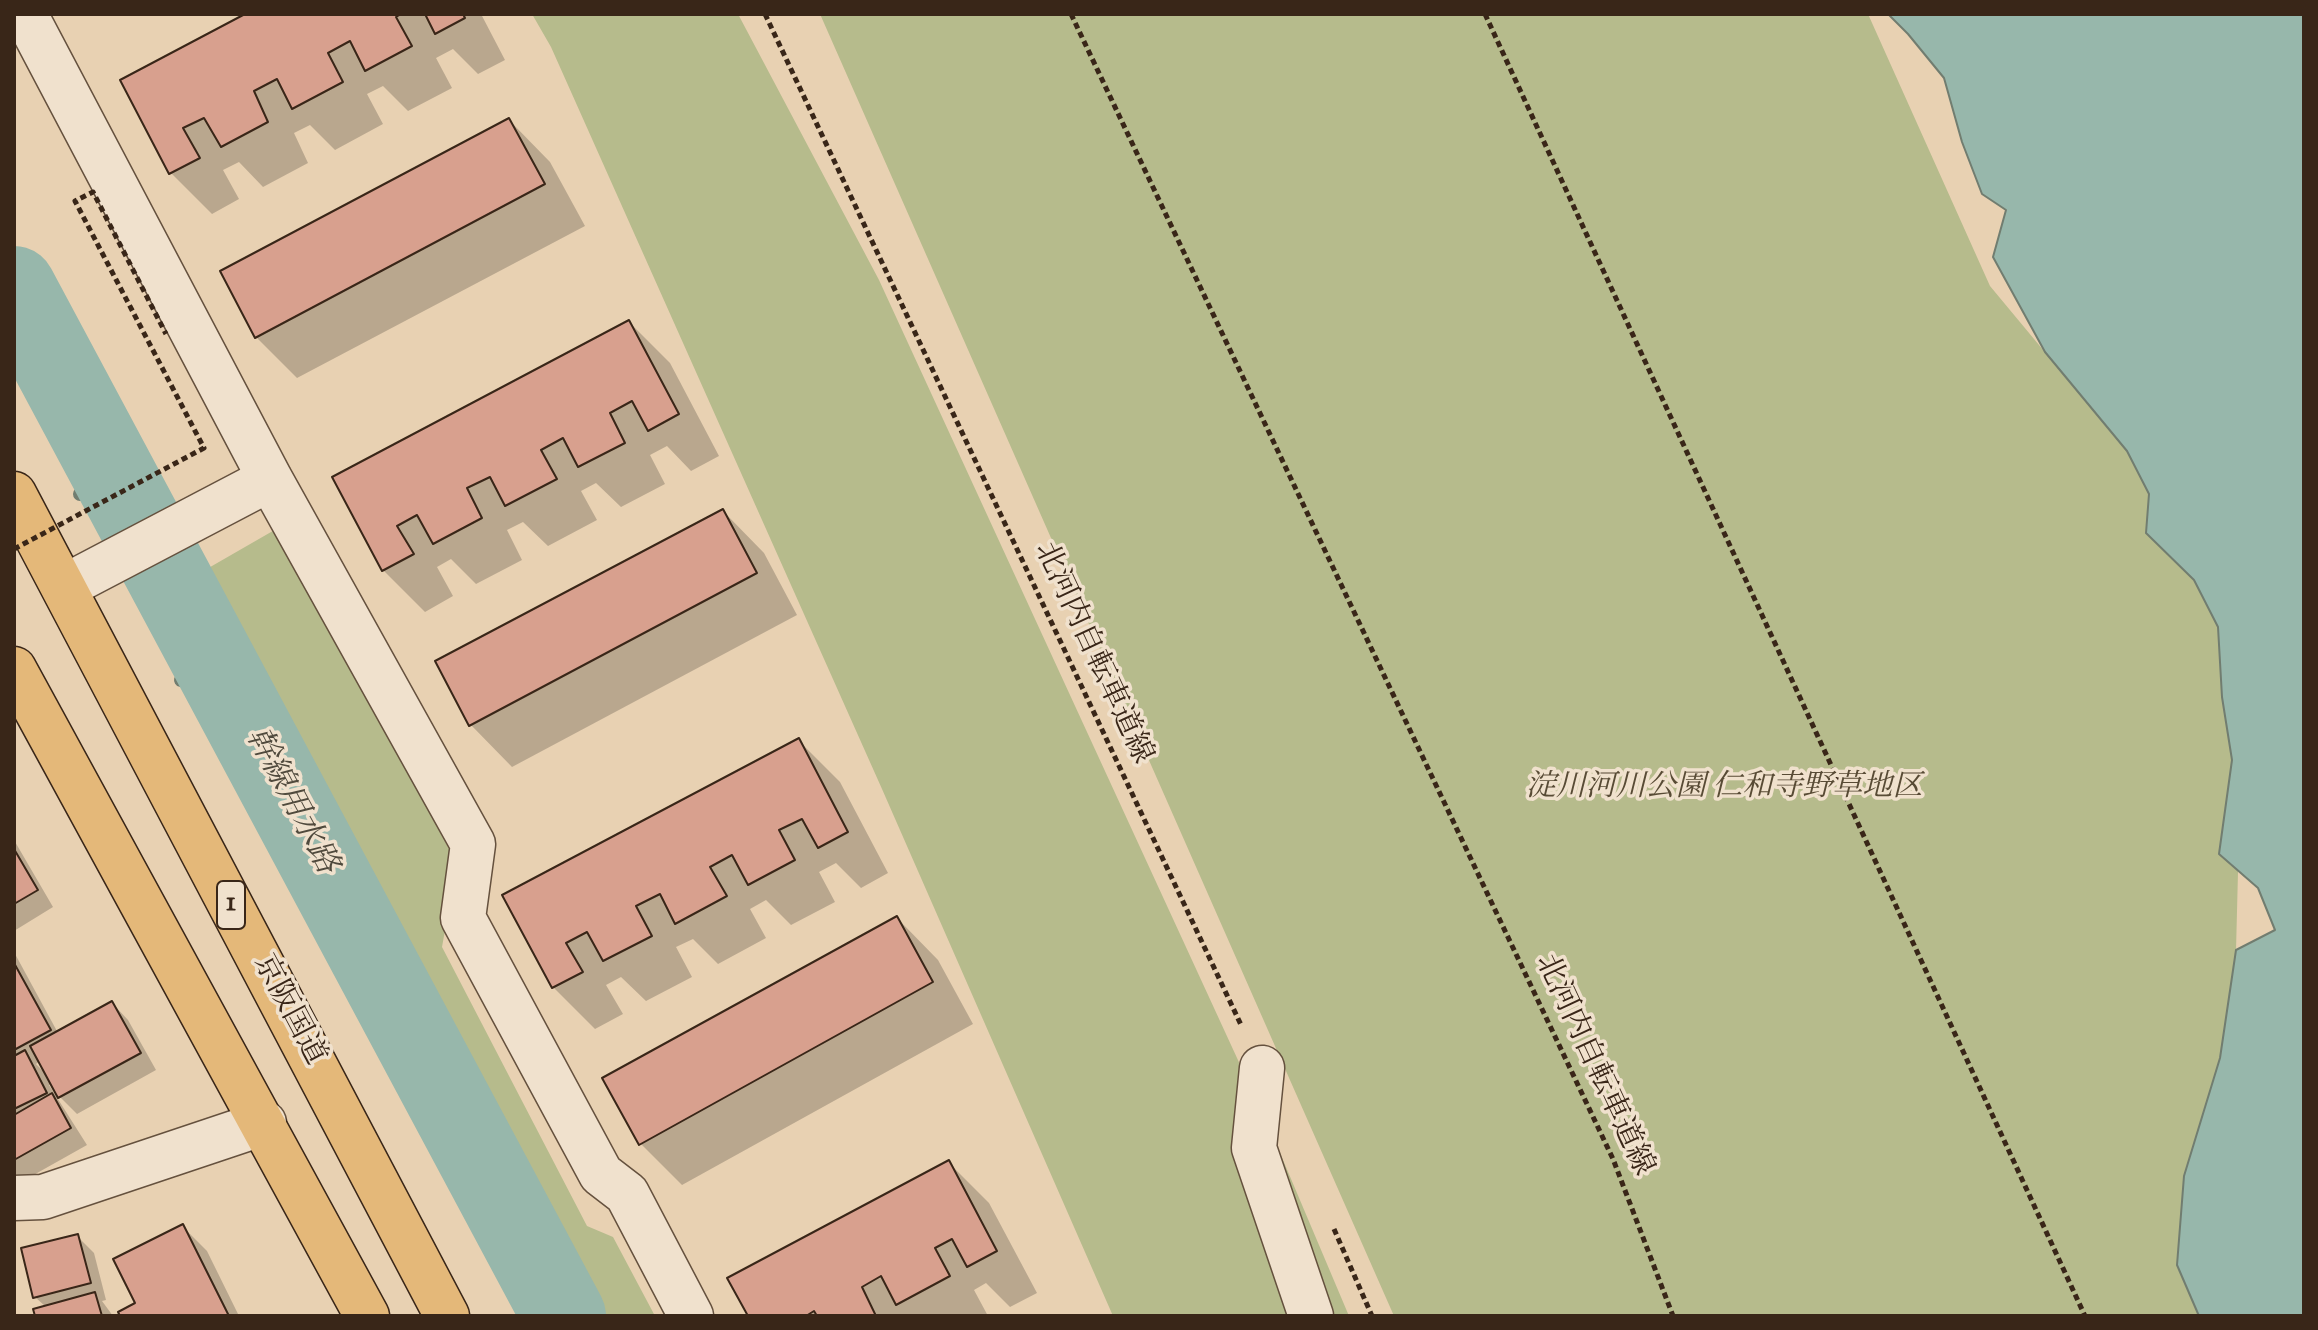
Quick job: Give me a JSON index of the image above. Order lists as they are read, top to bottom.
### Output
{
  "streets": {
    "highway": ["1", "京阪国道"],
    "path": ["北河内自転車道線"]
  },
  "water": ["幹線用水路"],
  "parks": ["淀川河川公園 仁和寺野草地区"]
}
